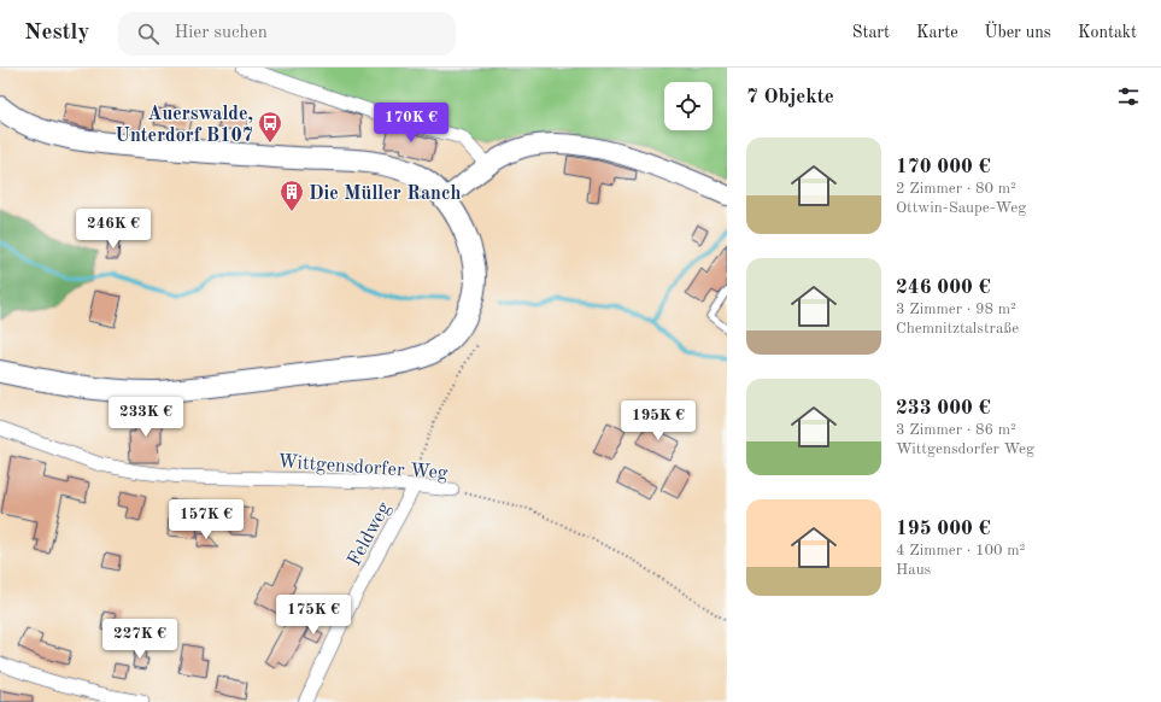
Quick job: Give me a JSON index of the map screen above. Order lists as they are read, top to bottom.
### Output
{
  "streets": {
    "street": ["Wittgensdorfer Weg", "Feldweg"]
  },
  "crossings": [
    ["Wittgensdorfer Weg", "Feldweg"]
  ],
  "places": {
    "bus stop": ["Auerswalde, Unterdorf B107"],
    "building": ["Die Müller Ranch"]
  },
  "page": {
    "header": "Nestly",
    "search": "Hier suchen",
    "nav": [
      "Start",
      "Karte",
      "Über uns",
      "Kontakt"
    ],
    "heading": "7 Objekte",
    "price": [
      "170K €",
      "246K €",
      "233K €",
      "195K €",
      "157K €",
      "175K €",
      "227K €"
    ],
    "list": [
      {
        "name": "170 000 €",
        "note": "2 Zimmer · 80 m² · Ottwin-Saupe-Weg"
      },
      {
        "name": "246 000 €",
        "note": "3 Zimmer · 98 m² · Chemnitztalstraße"
      },
      {
        "name": "233 000 €",
        "note": "3 Zimmer · 86 m² · Wittgensdorfer Weg"
      },
      {
        "name": "195 000 €",
        "note": "4 Zimmer · 100 m² · Haus"
      }
    ]
  }
}
